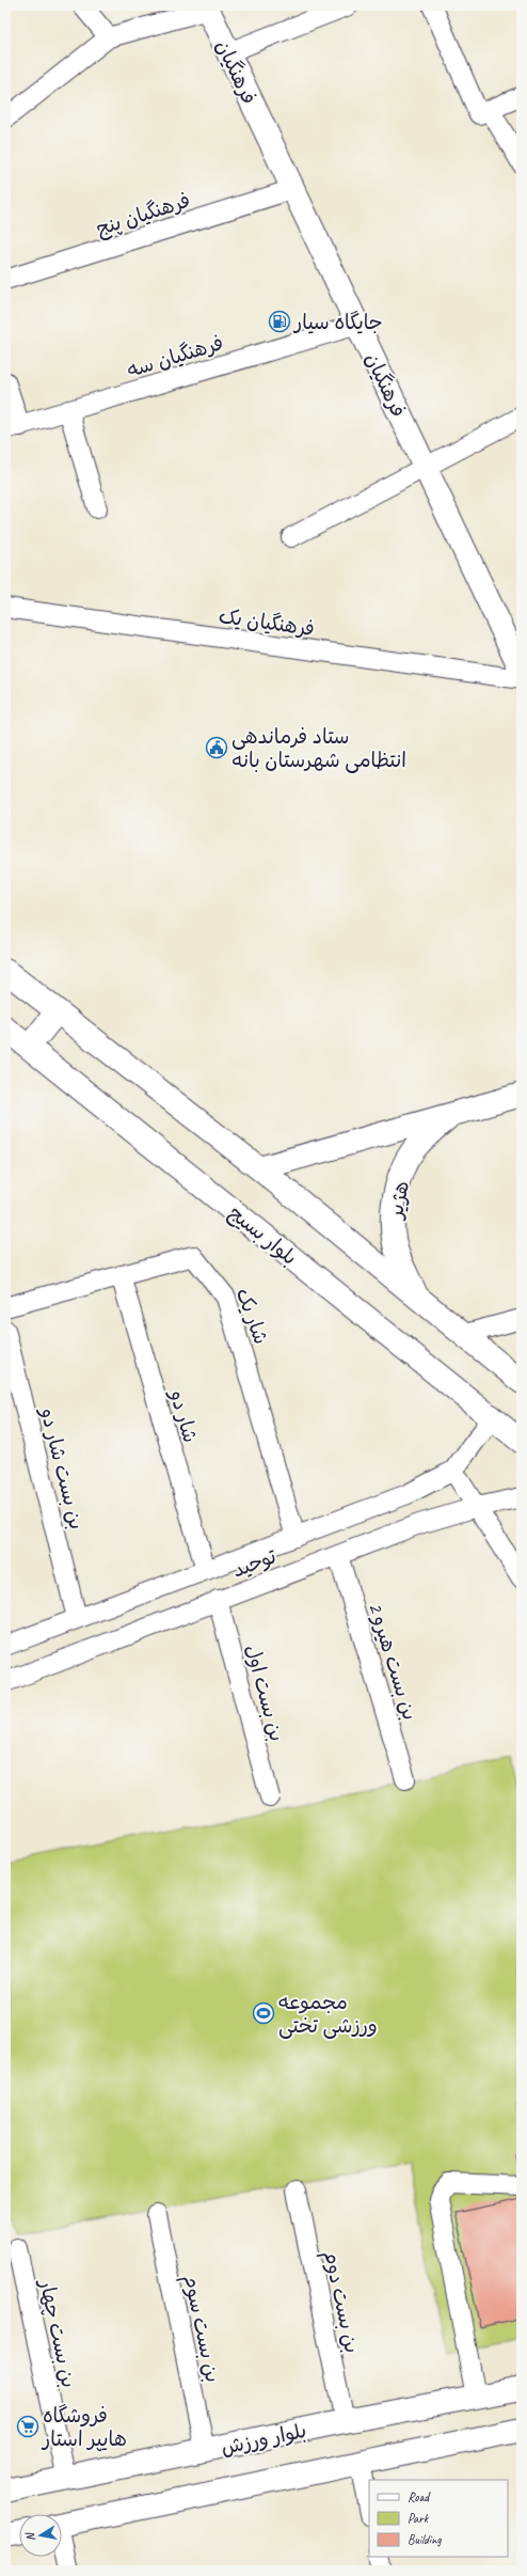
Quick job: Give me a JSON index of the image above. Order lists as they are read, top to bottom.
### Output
{
  "streets": {
    "main road": [
      "فرهنگیان",
      "هژیر",
      "بلوار بسیج",
      "بلوار ورزش"
    ],
    "street": [
      "فرهنگیان پنج",
      "فرهنگیان سه",
      "فرهنگیان یک",
      "شار یک",
      "شار دو",
      "بن بست شار دو",
      "توحید",
      "بن بست هیرو 2",
      "بن بست اول",
      "بن بست دوم",
      "بن بست سوم",
      "بن بست چهار"
    ]
  },
  "crossings": [
    ["فرهنگیان", "فرهنگیان پنج"],
    ["فرهنگیان", "فرهنگیان سه"],
    ["بلوار بسیج", "توحید"],
    ["شار یک", "شار دو"],
    ["شار یک", "توحید"],
    ["شار دو", "توحید"],
    ["بن بست شار دو", "توحید"],
    ["توحید", "بن بست هیرو 2"],
    ["توحید", "بن بست اول"],
    ["بن بست دوم", "بلوار ورزش"],
    ["بن بست سوم", "بلوار ورزش"],
    ["بن بست چهار", "بلوار ورزش"]
  ],
  "places": {
    "fuel station": ["جایگاه سیار"],
    "public building": ["ستاد فرماندهی انتظامی شهرستان بانه"],
    "sports": ["مجموعه ورزشی تختی"],
    "supermarket": ["فروشگاه هایپر استار"]
  },
  "legend": ["Road", "Park", "Building"],
  "north": "left"
}
